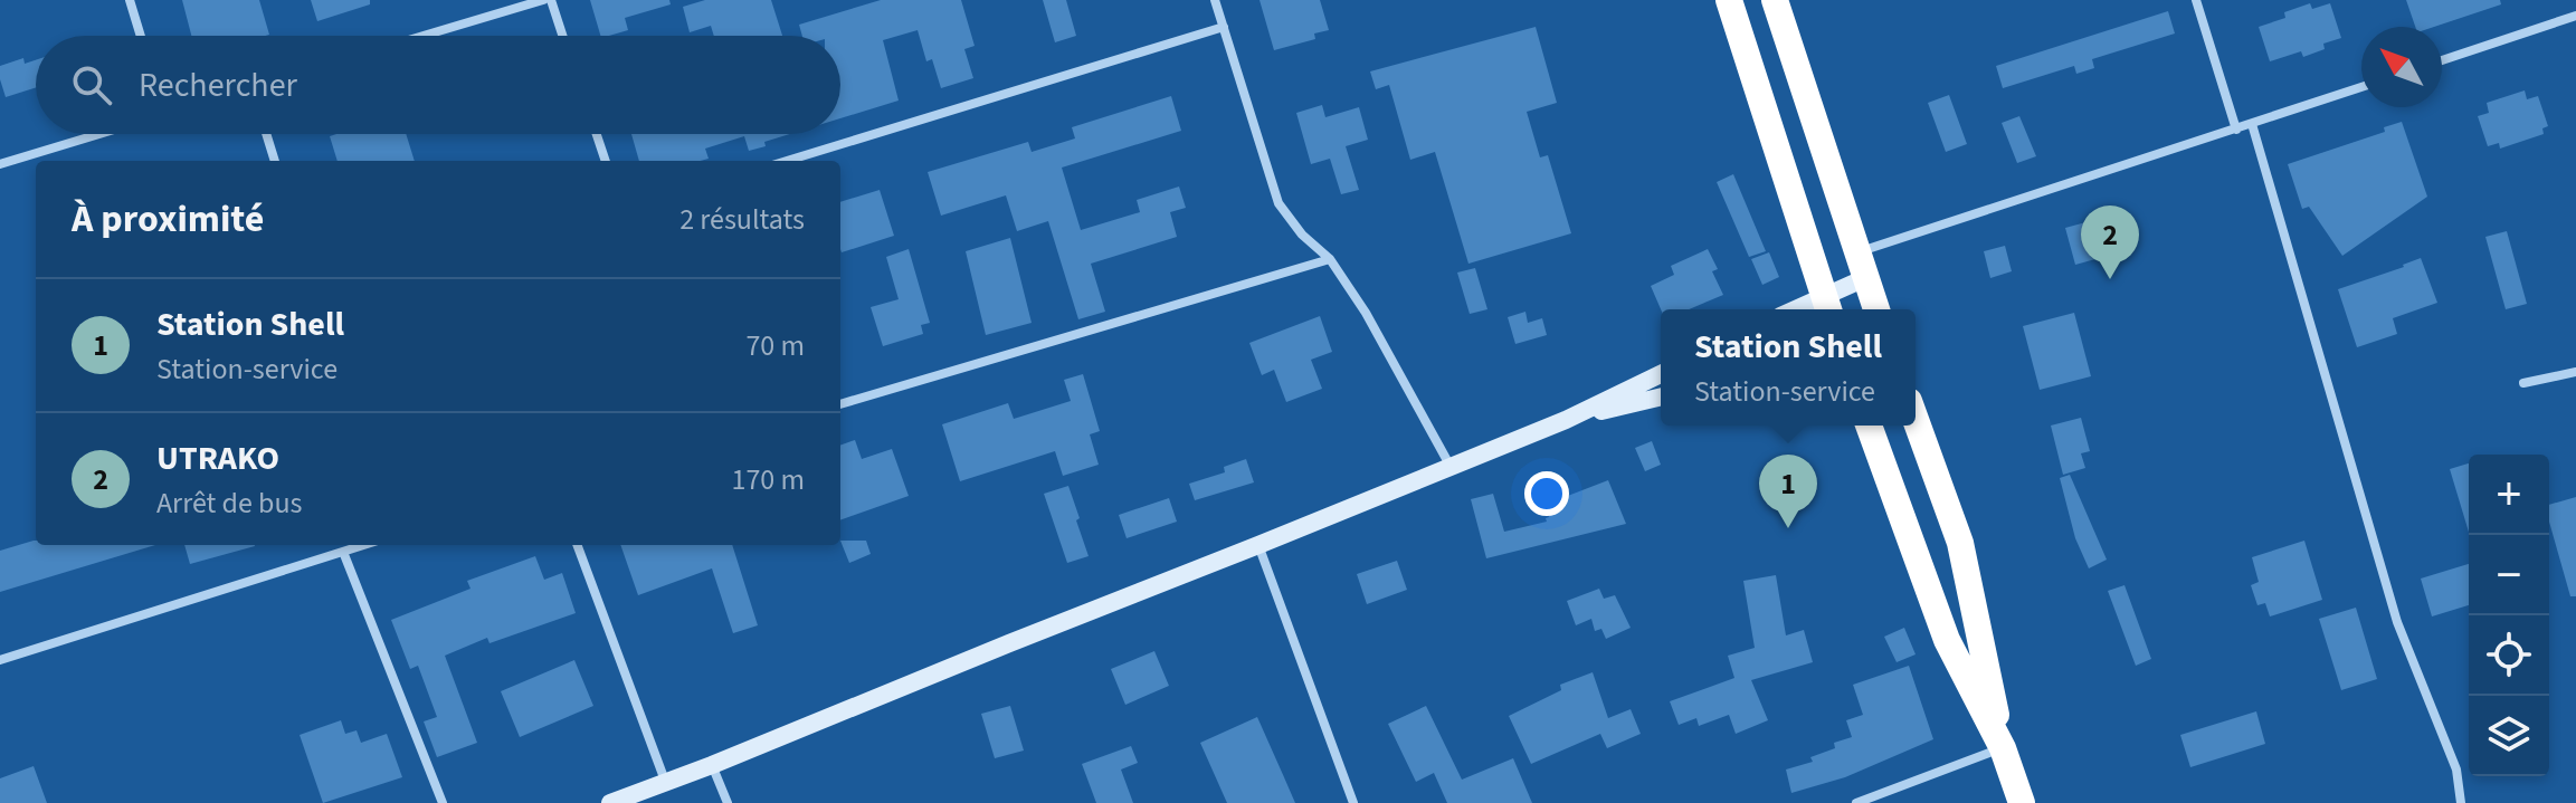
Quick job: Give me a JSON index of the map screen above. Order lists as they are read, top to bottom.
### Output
{
  "north": "top left",
  "page": {
    "search": "Rechercher",
    "heading": ["À proximité", "2 résultats"],
    "pins": ["2", "1"],
    "list": [
      {
        "mark": "1",
        "name": "Station Shell",
        "note": "Station-service",
        "value": "70 m"
      },
      {
        "mark": "2",
        "name": "UTRAKO",
        "note": "Arrêt de bus",
        "value": "170 m"
      }
    ],
    "popup": ["Station Shell", "Station-service"],
    "map_buttons": ["+", "−"]
  }
}
